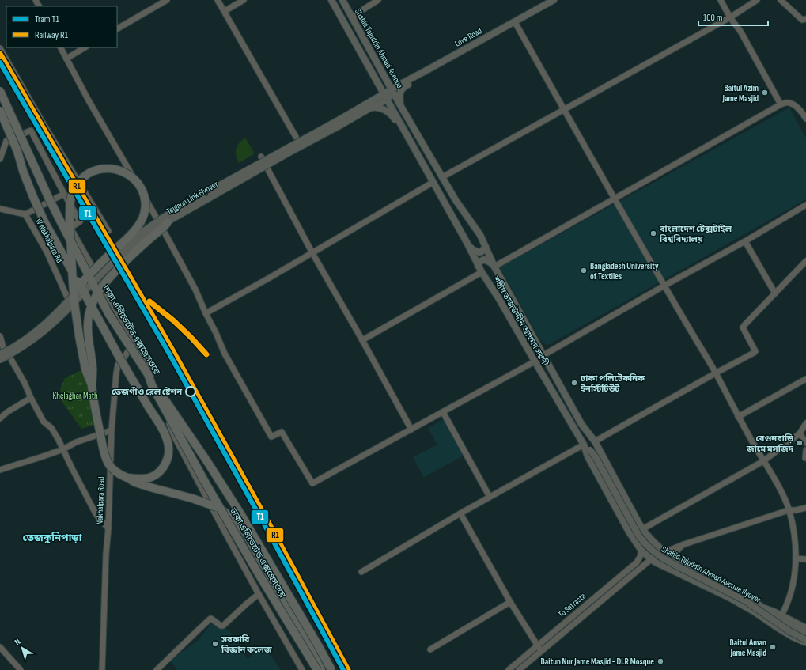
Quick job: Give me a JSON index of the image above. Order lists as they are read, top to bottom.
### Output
{
  "streets": {
    "highway": ["ঢাকা এলিভেটেড এক্সপ্রেসওয়ে"],
    "main road": [
      "Love Road",
      "Shahid Tajuddin Ahmad Avenue",
      "Tejgaon Link Flyover",
      "শহীদ তাজউদ্দীন আহমদ সরণী",
      "Shahid Tajuddin Ahmad Avenue flyover"
    ],
    "street": ["W Nakhalpara Rd", "Nakhalpara Road", "To Satrasta"]
  },
  "crossings": [
    ["Love Road", "Shahid Tajuddin Ahmad Avenue"],
    ["Shahid Tajuddin Ahmad Avenue", "শহীদ তাজউদ্দীন আহমদ সরণী"],
    ["Tejgaon Link Flyover", "W Nakhalpara Rd"],
    ["Tejgaon Link Flyover", "শহীদ তাজউদ্দীন আহমদ সরণী"],
    ["শহীদ তাজউদ্দীন আহমদ সরণী", "Shahid Tajuddin Ahmad Avenue flyover"],
    ["শহীদ তাজউদ্দীন আহমদ সরণী", "To Satrasta"]
  ],
  "districts": ["তেজকুনিপাড়া"],
  "parks": ["Khelaghar Math"],
  "places": [
    "Baitul Azim Jame Masjid",
    "বাংলাদেশ টেক্সটাইল বিশ্ববিদ্যালয়",
    "Bangladesh University of Textiles",
    "ঢাকা পলিটেকনিক ইনস্টিটিউট",
    "তেজগাঁও রেল ষ্টেশন",
    "বেগুনবাড়ি জামে মসজিদ",
    "সরকারি বিজ্ঞান কলেজ",
    "Baitul Aman Jame Masjid",
    "Baitun Nur Jame Masjid - DLR Mosque"
  ],
  "lines": ["rail line R1", "tram line T1"],
  "legend": ["Tram T1", "Railway R1"],
  "scale_bar": "100 m",
  "north": "top left"
}
